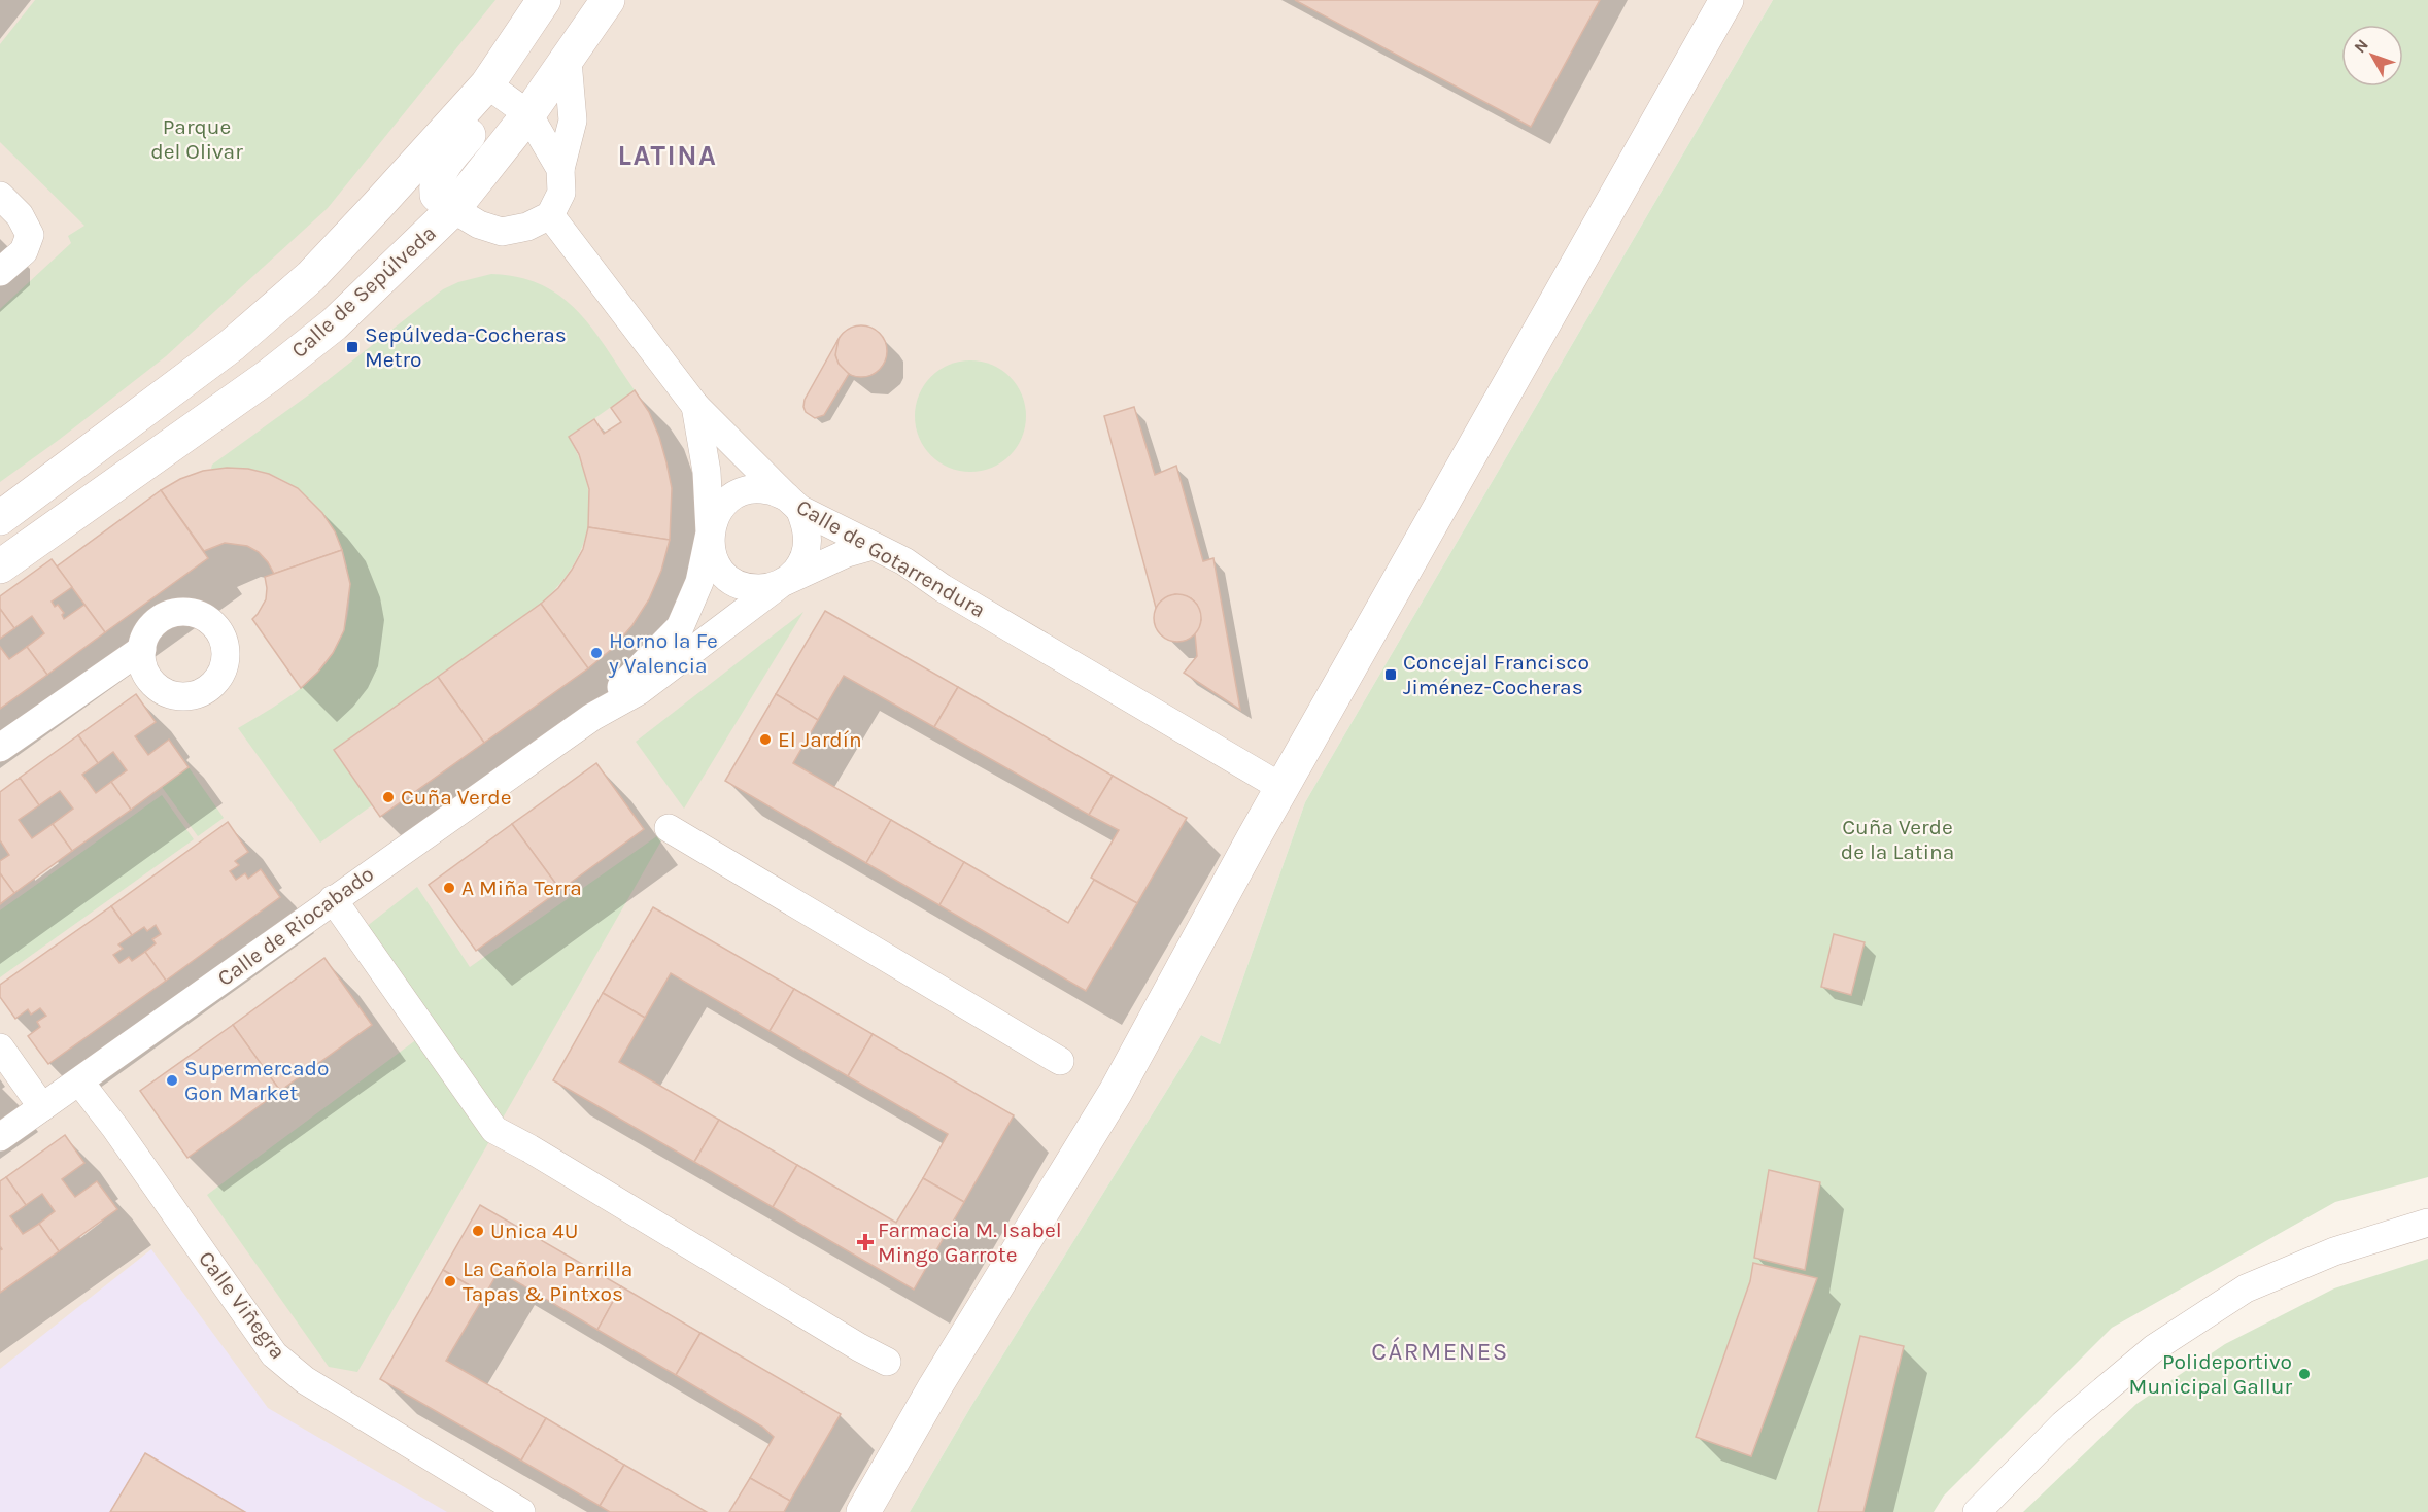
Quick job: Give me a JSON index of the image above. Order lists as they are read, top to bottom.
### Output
{
  "streets": {
    "street": [
      "Calle de Sepúlveda",
      "Calle de Gotarrendura",
      "Calle de Riocabado",
      "Calle Viñegra"
    ]
  },
  "crossings": [
    ["Calle de Gotarrendura", "Calle de Riocabado"],
    ["Calle de Riocabado", "Calle Viñegra"]
  ],
  "districts": ["LATINA", "CÁRMENES"],
  "parks": ["Parque del Olivar", "Cuña Verde de la Latina"],
  "places": {
    "transit": ["Sepúlveda-Cocheras Metro", "Concejal Francisco Jiménez-Cocheras"],
    "other": [
      "Horno la Fe y Valencia",
      "El Jardín",
      "Cuña Verde",
      "A Miña Terra",
      "Supermercado Gon Market",
      "Unica 4U",
      "La Cañola Parrilla Tapas & Pintxos",
      "Polideportivo Municipal Gallur"
    ],
    "health": ["Farmacia M. Isabel Mingo Garrote"]
  },
  "north": "top left"
}
